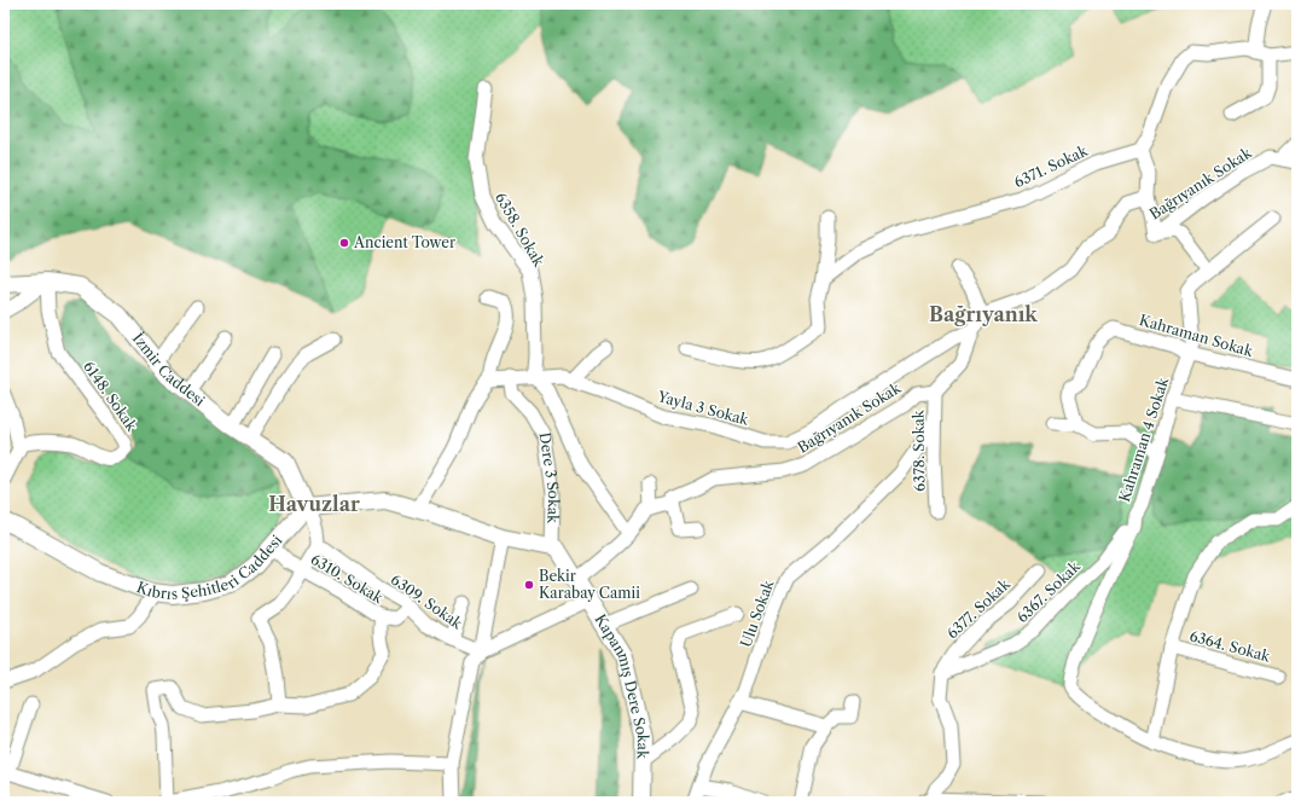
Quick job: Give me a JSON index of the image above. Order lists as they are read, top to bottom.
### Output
{
  "streets": {
    "street": [
      "6371. Sokak",
      "Bağrıyanık Sokak",
      "6358. Sokak",
      "Kahraman Sokak",
      "İzmir Caddesi",
      "6148. Sokak",
      "Yayla 3 Sokak",
      "Kahraman 4 Sokak",
      "6378. Sokak",
      "Dere 3 Sokak",
      "Kıbrıs Şehitleri Caddesi",
      "6310. Sokak",
      "6367. Sokak",
      "6309. Sokak",
      "6377. Sokak",
      "Ulu Sokak",
      "6364. Sokak",
      "Kapanmış Dere Sokak"
    ]
  },
  "crossings": [
    ["Bağrıyanık Sokak", "6378. Sokak"],
    ["6358. Sokak", "Yayla 3 Sokak"],
    ["Kahraman Sokak", "Kahraman 4 Sokak"],
    ["İzmir Caddesi", "6148. Sokak"],
    ["İzmir Caddesi", "Kıbrıs Şehitleri Caddesi"],
    ["Yayla 3 Sokak", "Dere 3 Sokak"],
    ["Kahraman 4 Sokak", "6367. Sokak"],
    ["6378. Sokak", "Ulu Sokak"],
    ["Kıbrıs Şehitleri Caddesi", "6310. Sokak"],
    ["6310. Sokak", "6309. Sokak"],
    ["6367. Sokak", "6377. Sokak"]
  ],
  "districts": ["Bağrıyanık", "Havuzlar"],
  "places": ["Ancient Tower", "Bekir Karabay Camii"]
}
